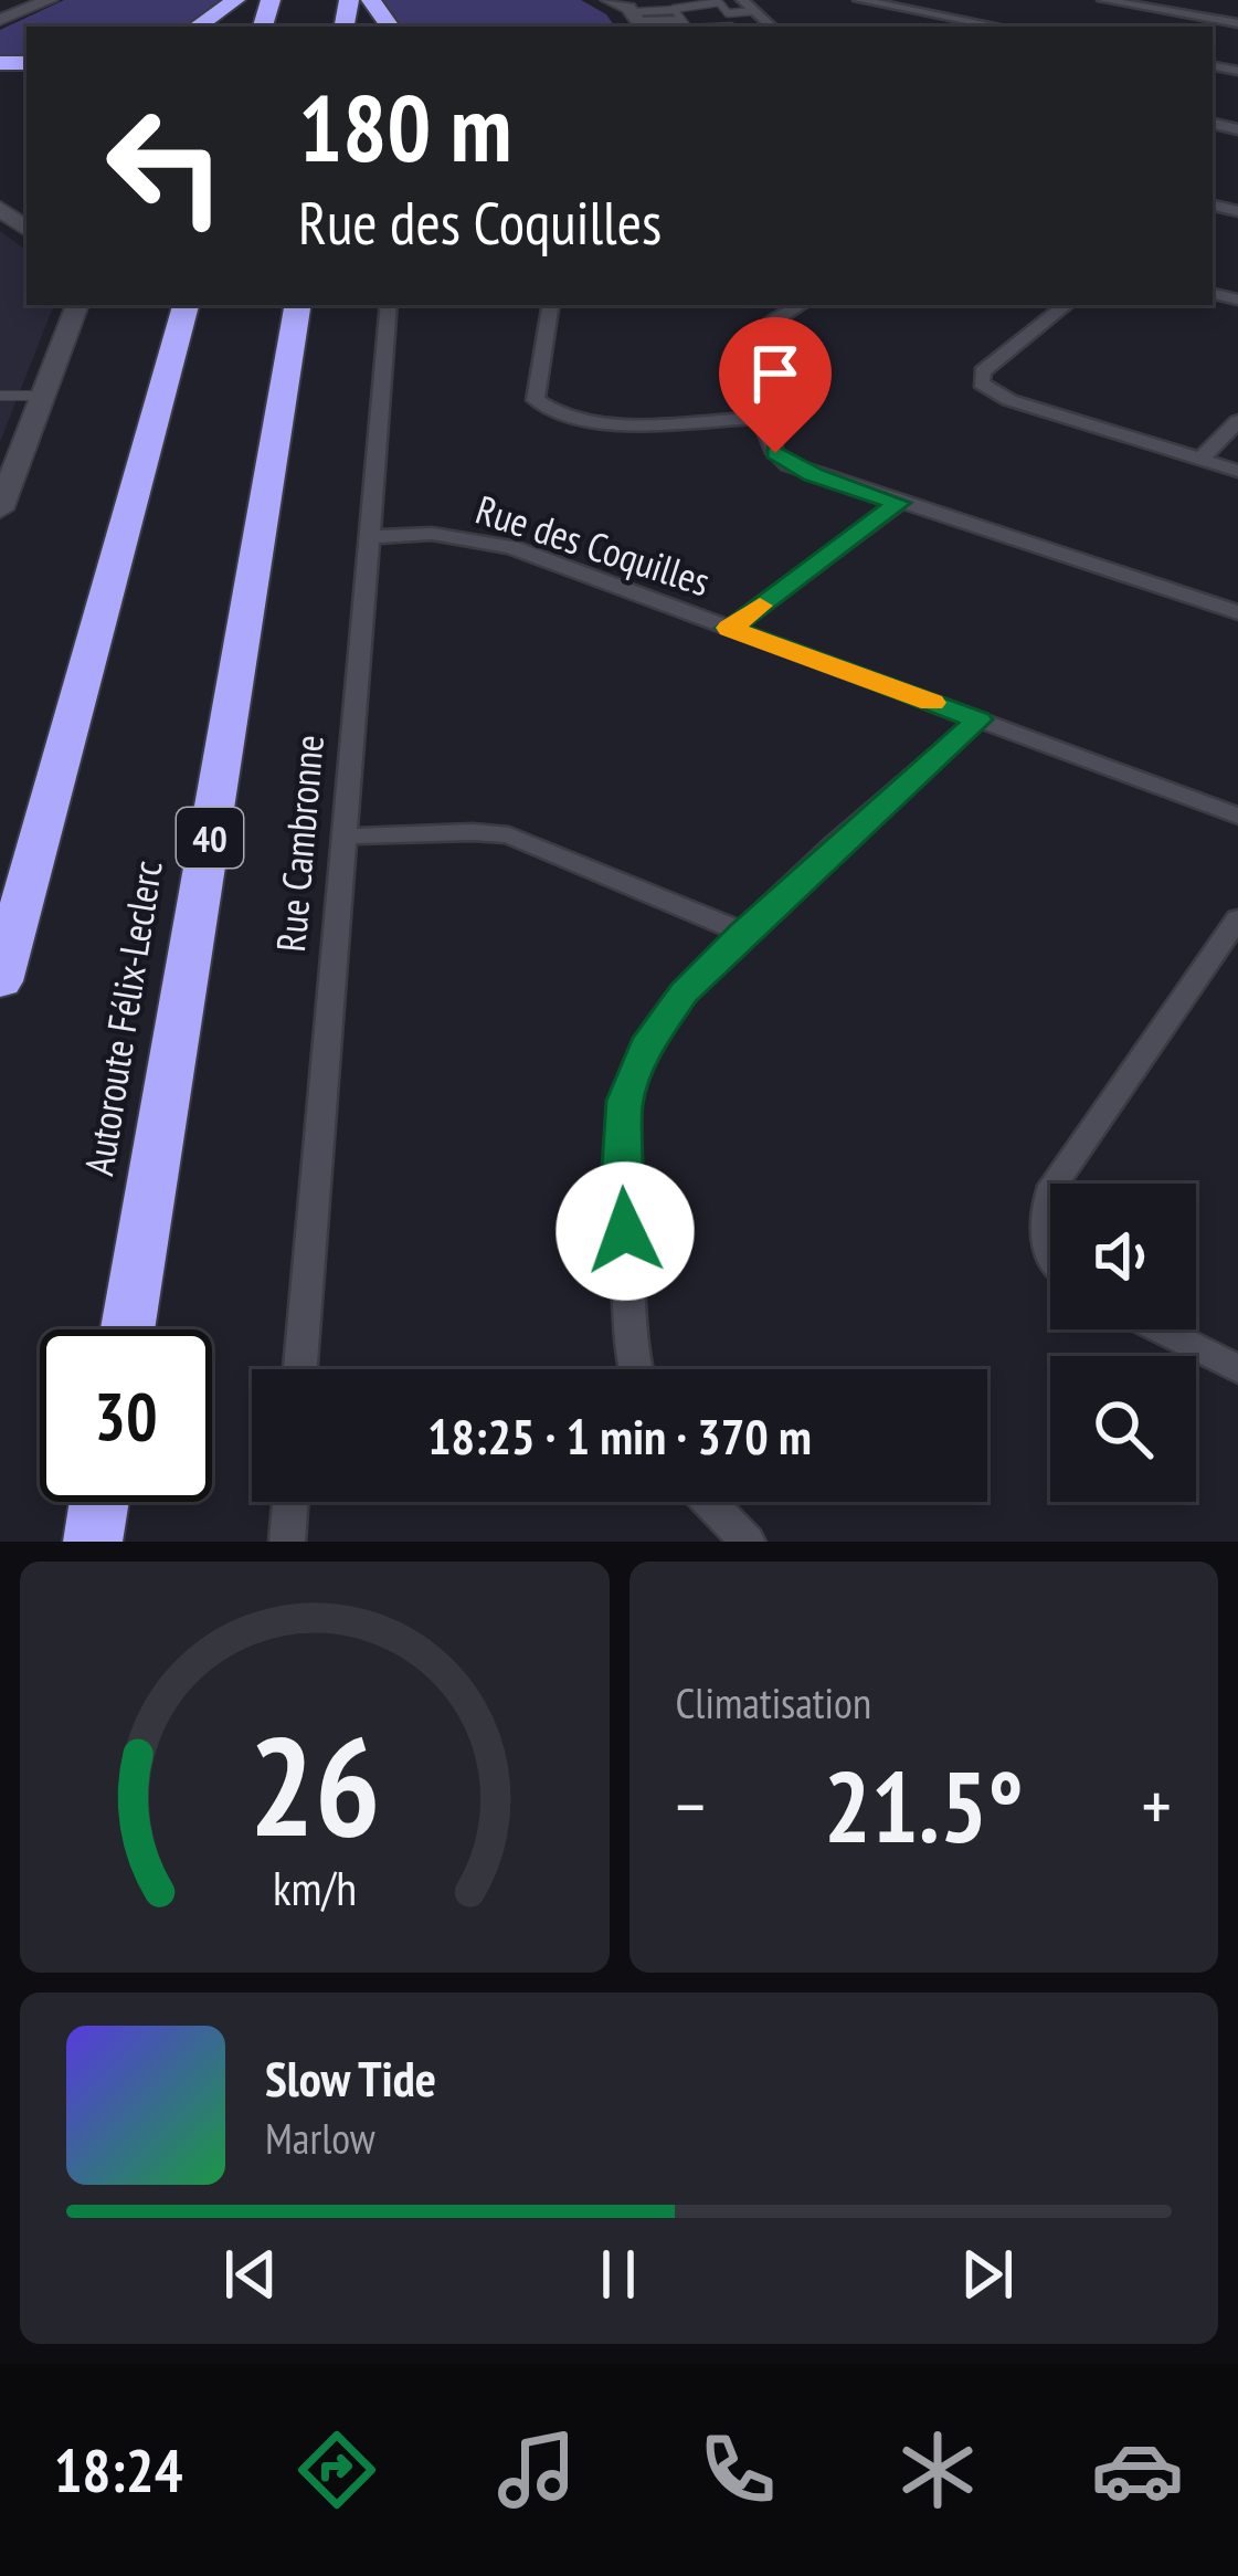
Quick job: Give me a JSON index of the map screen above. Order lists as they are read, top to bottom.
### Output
{
  "streets": {
    "highway": ["40", "Autoroute Félix-Leclerc"],
    "street": ["Rue des Coquilles", "Rue Cambronne"]
  },
  "crossings": [
    ["Rue des Coquilles", "Rue Cambronne"]
  ],
  "page": {
    "turn": ["180 m", "Rue des Coquilles"],
    "limit": "30",
    "trip": "18:25 · 1 min · 370 m",
    "tile": "Climatisation",
    "heat": ["−", "21.5°", "+"],
    "song": ["Slow Tide", "Marlow"],
    "tabs": "18:24",
    "gauge": ["26", "km/h"]
  }
}
